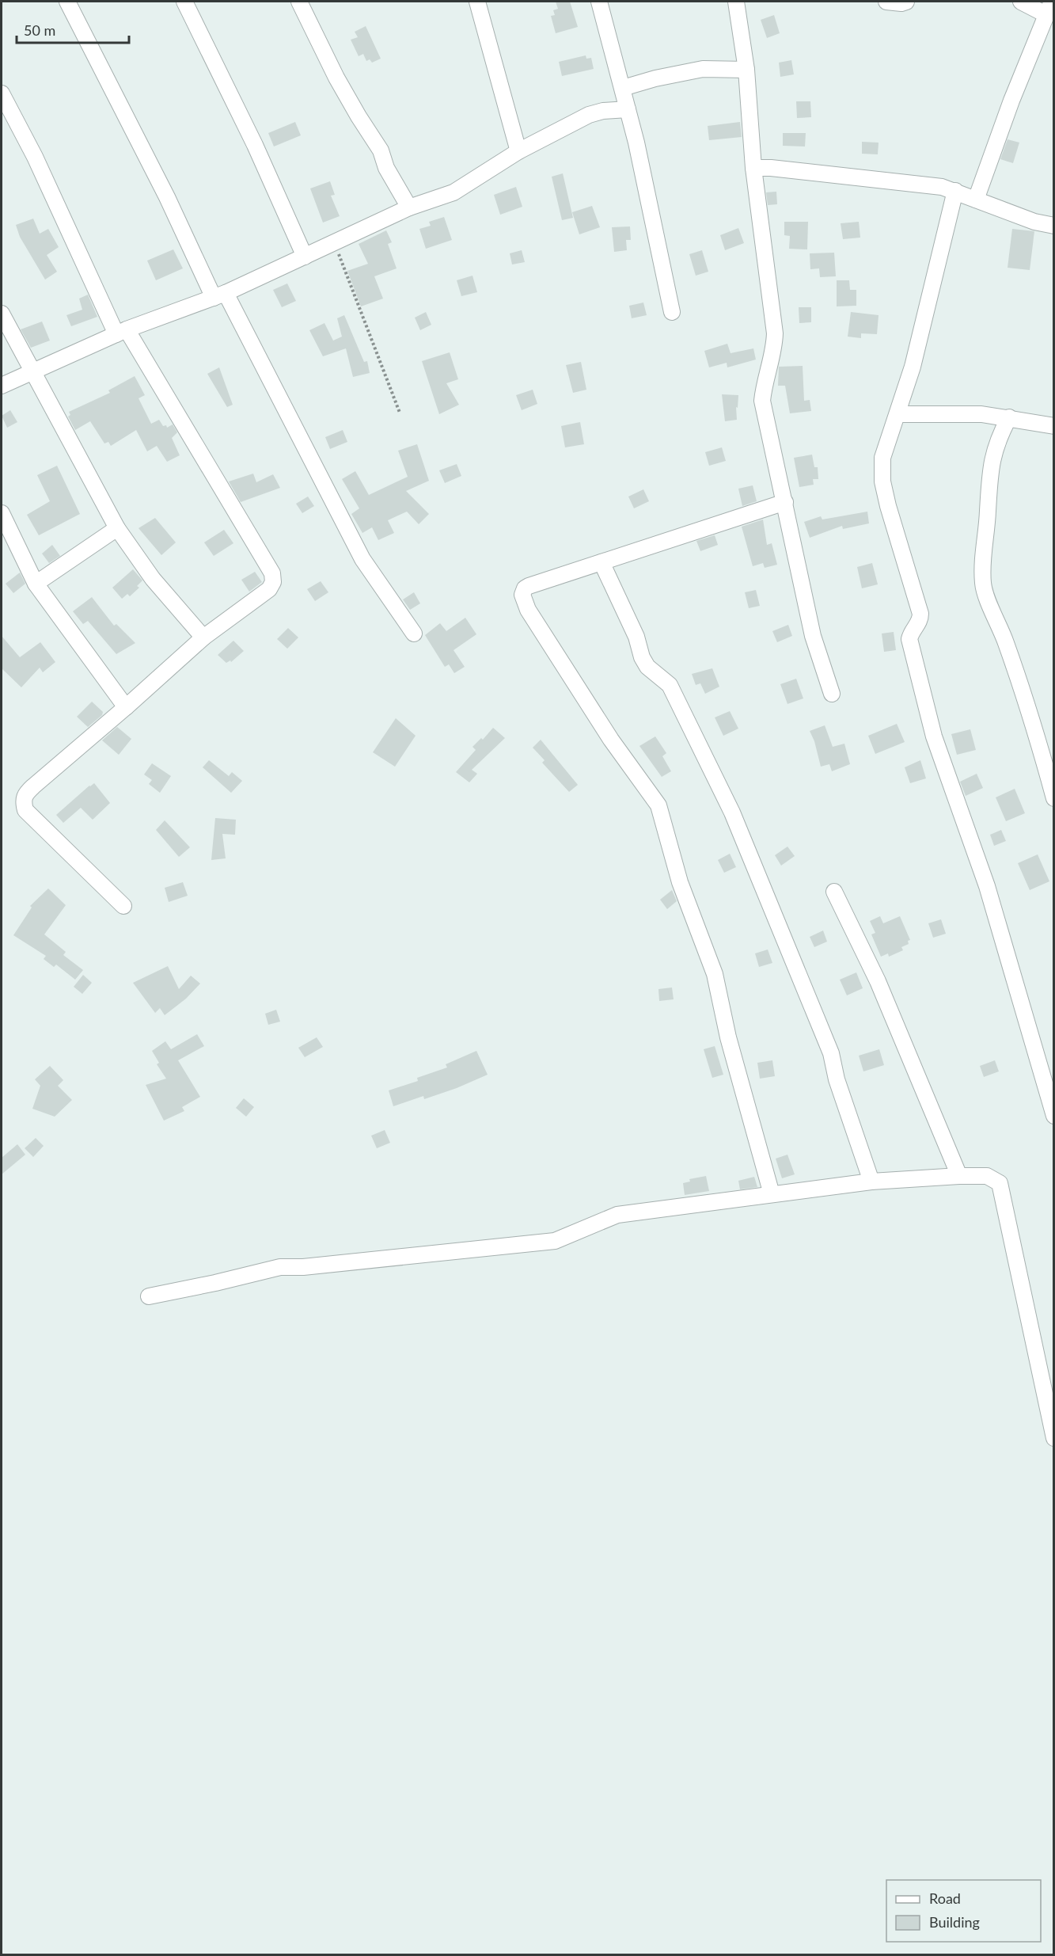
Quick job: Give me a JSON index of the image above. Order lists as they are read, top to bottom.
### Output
{
  "legend": ["Road", "Building"],
  "scale_bar": "50 m"
}
